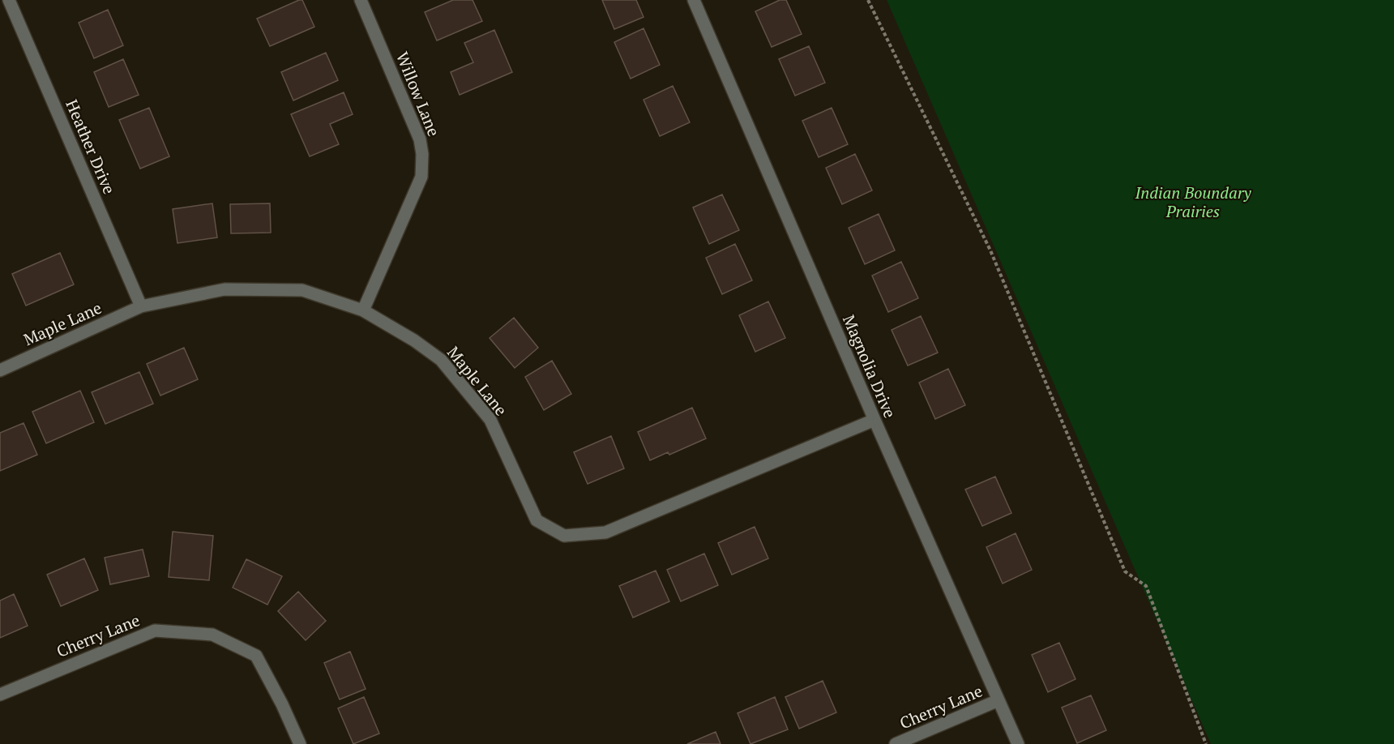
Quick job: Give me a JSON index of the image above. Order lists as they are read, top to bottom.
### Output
{
  "streets": {
    "street": [
      "Willow Lane",
      "Heather Drive",
      "Maple Lane",
      "Magnolia Drive",
      "Cherry Lane"
    ]
  },
  "crossings": [
    ["Willow Lane", "Maple Lane"],
    ["Heather Drive", "Maple Lane"],
    ["Maple Lane", "Magnolia Drive"],
    ["Magnolia Drive", "Cherry Lane"]
  ],
  "parks": ["Indian Boundary Prairies"]
}
